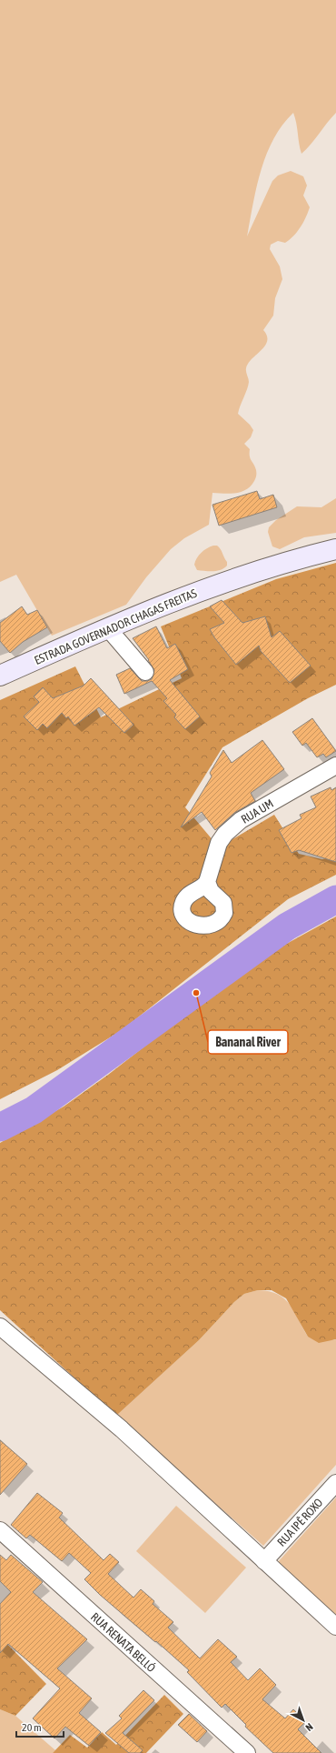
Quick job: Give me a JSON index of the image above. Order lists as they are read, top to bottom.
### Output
{
  "streets": {
    "main road": ["ESTRADA GOVERNADOR CHAGAS FREITAS"],
    "street": ["RUA UM", "RUA IPÊ ROXO", "RUA RENATA BELLÓ"]
  },
  "places": ["Bananal River"],
  "scale_bar": "20 m",
  "north": "bottom right"
}
